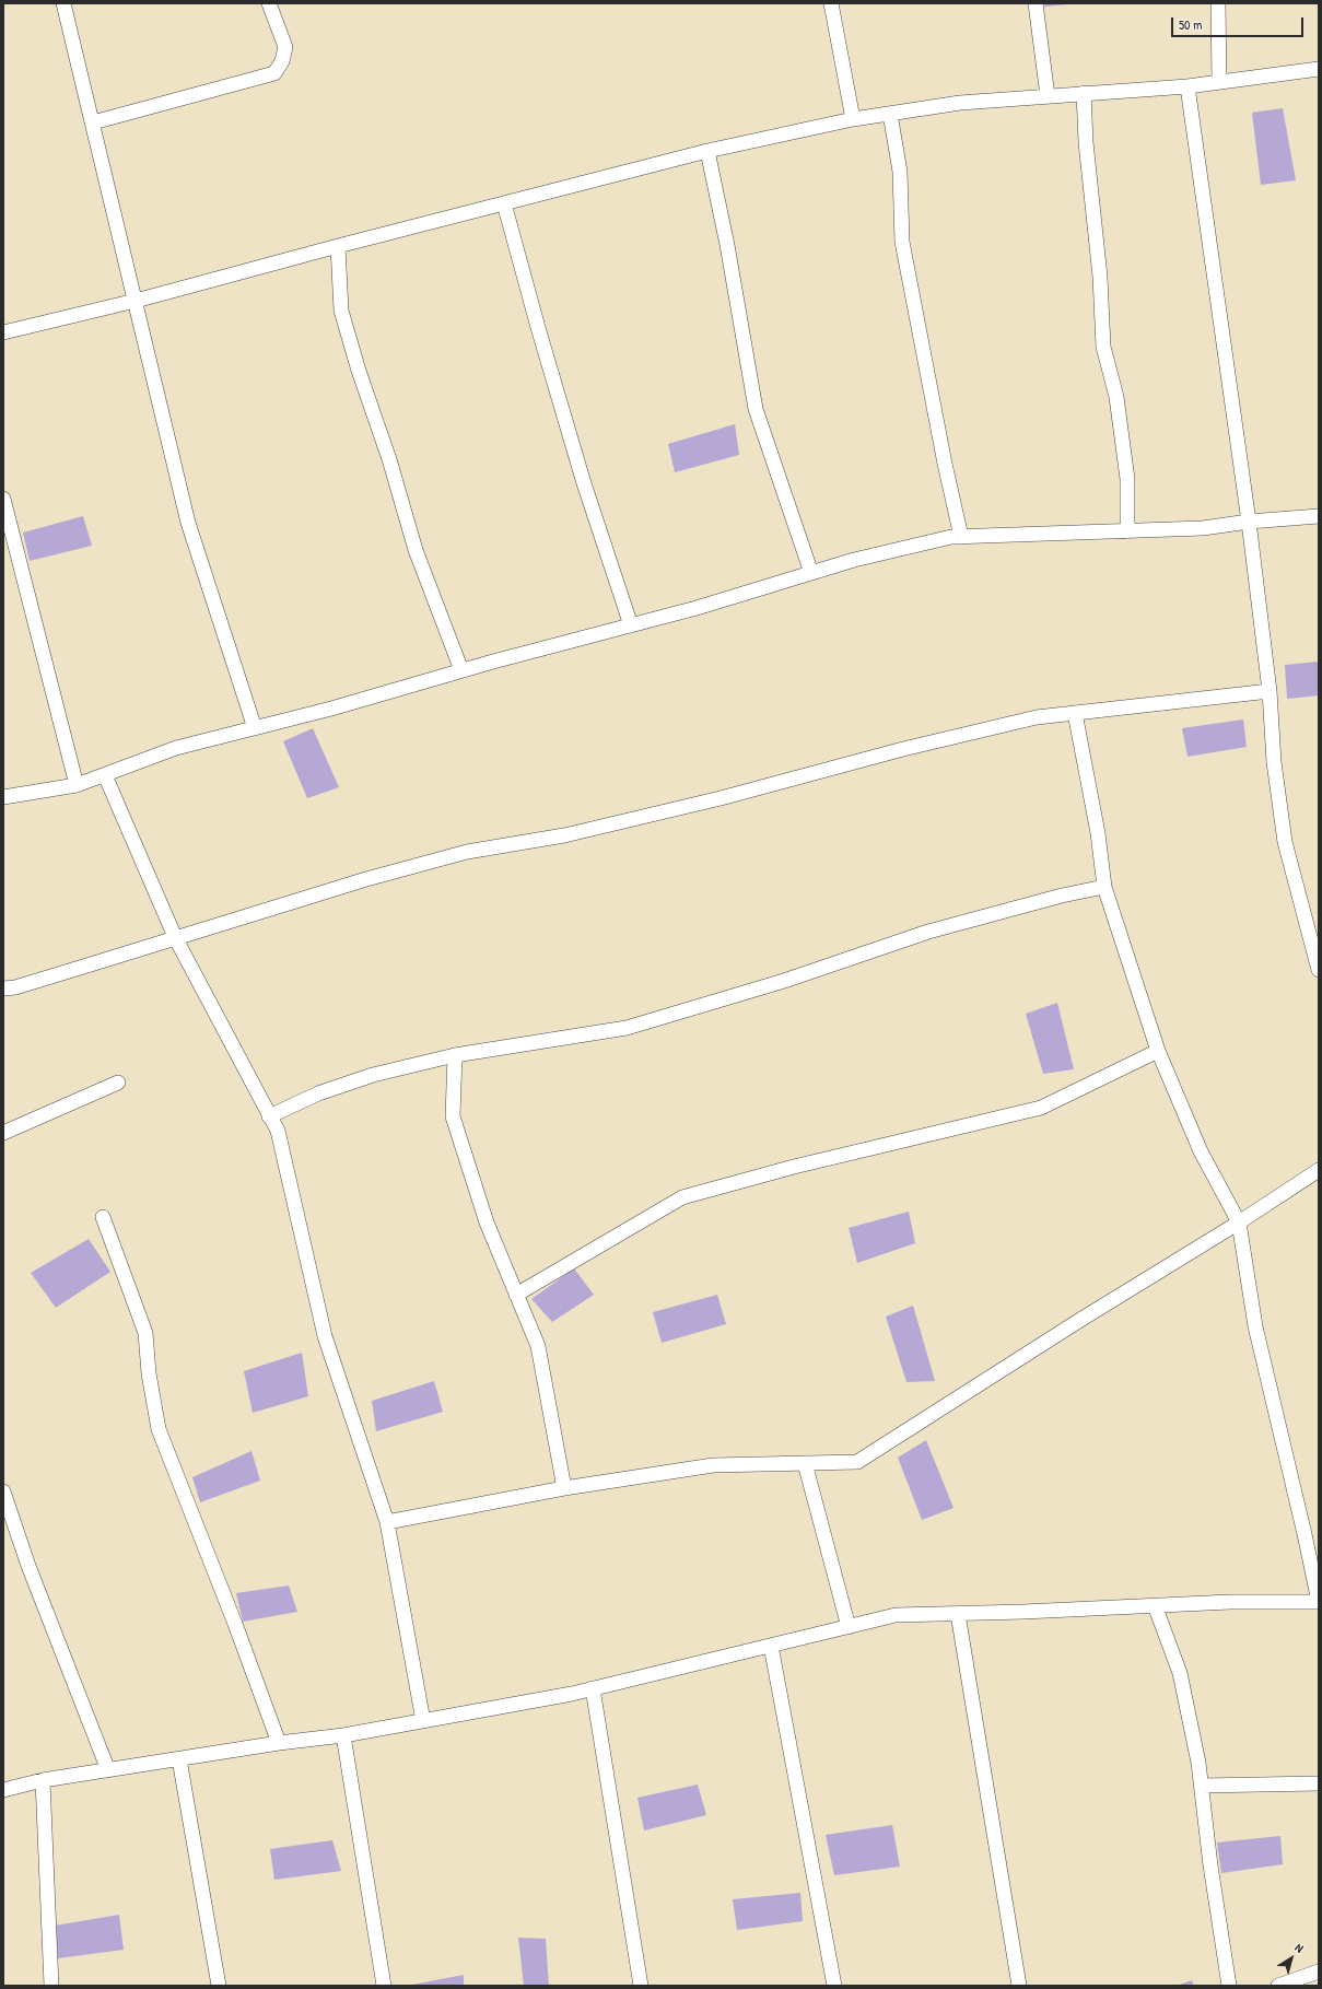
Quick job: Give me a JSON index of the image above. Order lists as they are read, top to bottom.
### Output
{
  "scale_bar": "50 m",
  "north": "top right"
}
